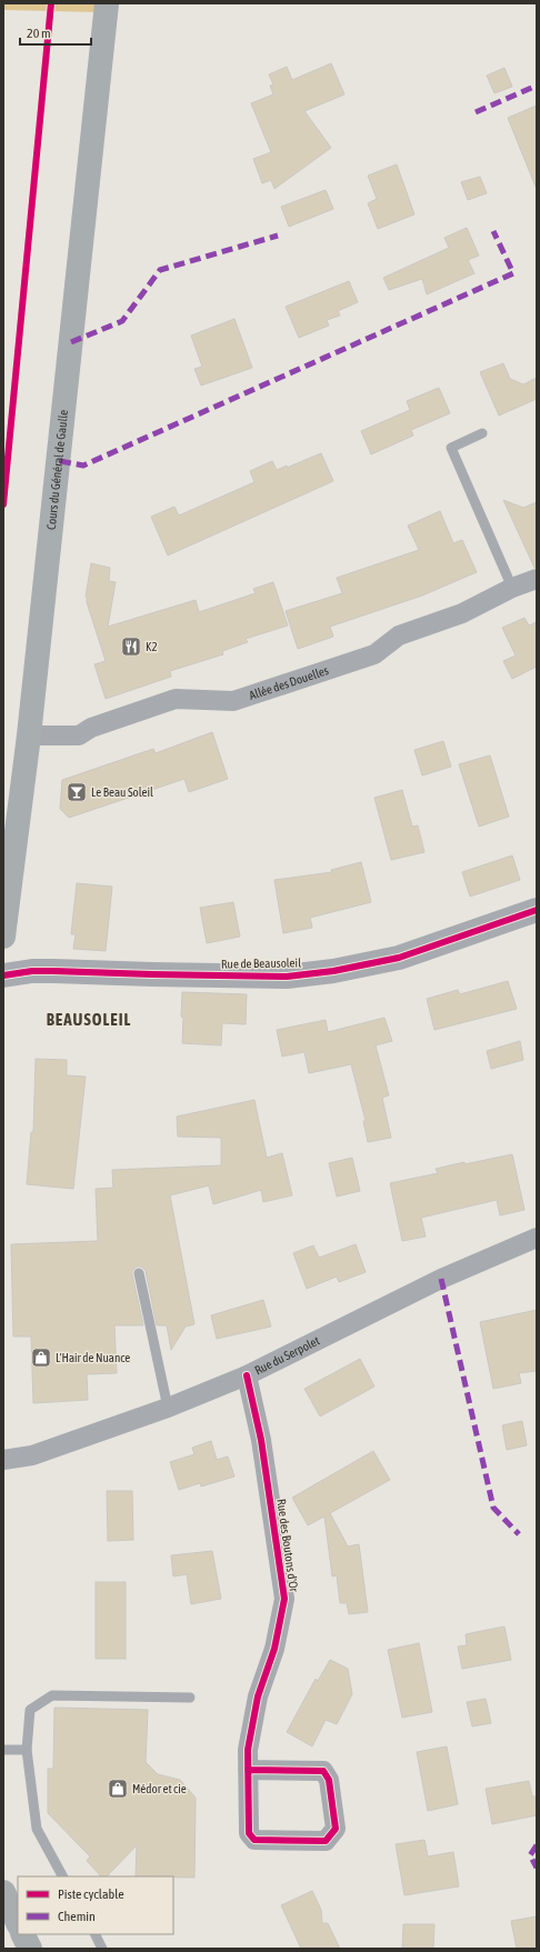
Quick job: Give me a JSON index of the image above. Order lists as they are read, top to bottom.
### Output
{
  "streets": {
    "main road": ["Cours du Général de Gaulle"],
    "street": [
      "Allée des Douelles",
      "Rue de Beausoleil",
      "Rue du Serpolet",
      "Rue des Boutons d'Or"
    ]
  },
  "crossings": [
    ["Cours du Général de Gaulle", "Allée des Douelles"],
    ["Rue du Serpolet", "Rue des Boutons d'Or"]
  ],
  "districts": ["BEAUSOLEIL"],
  "places": {
    "restaurant": ["K2"],
    "bar": ["Le Beau Soleil"],
    "shop": ["L'Hair de Nuance", "Médor et cie"]
  },
  "legend": ["Piste cyclable", "Chemin"],
  "scale_bar": "20 m"
}
